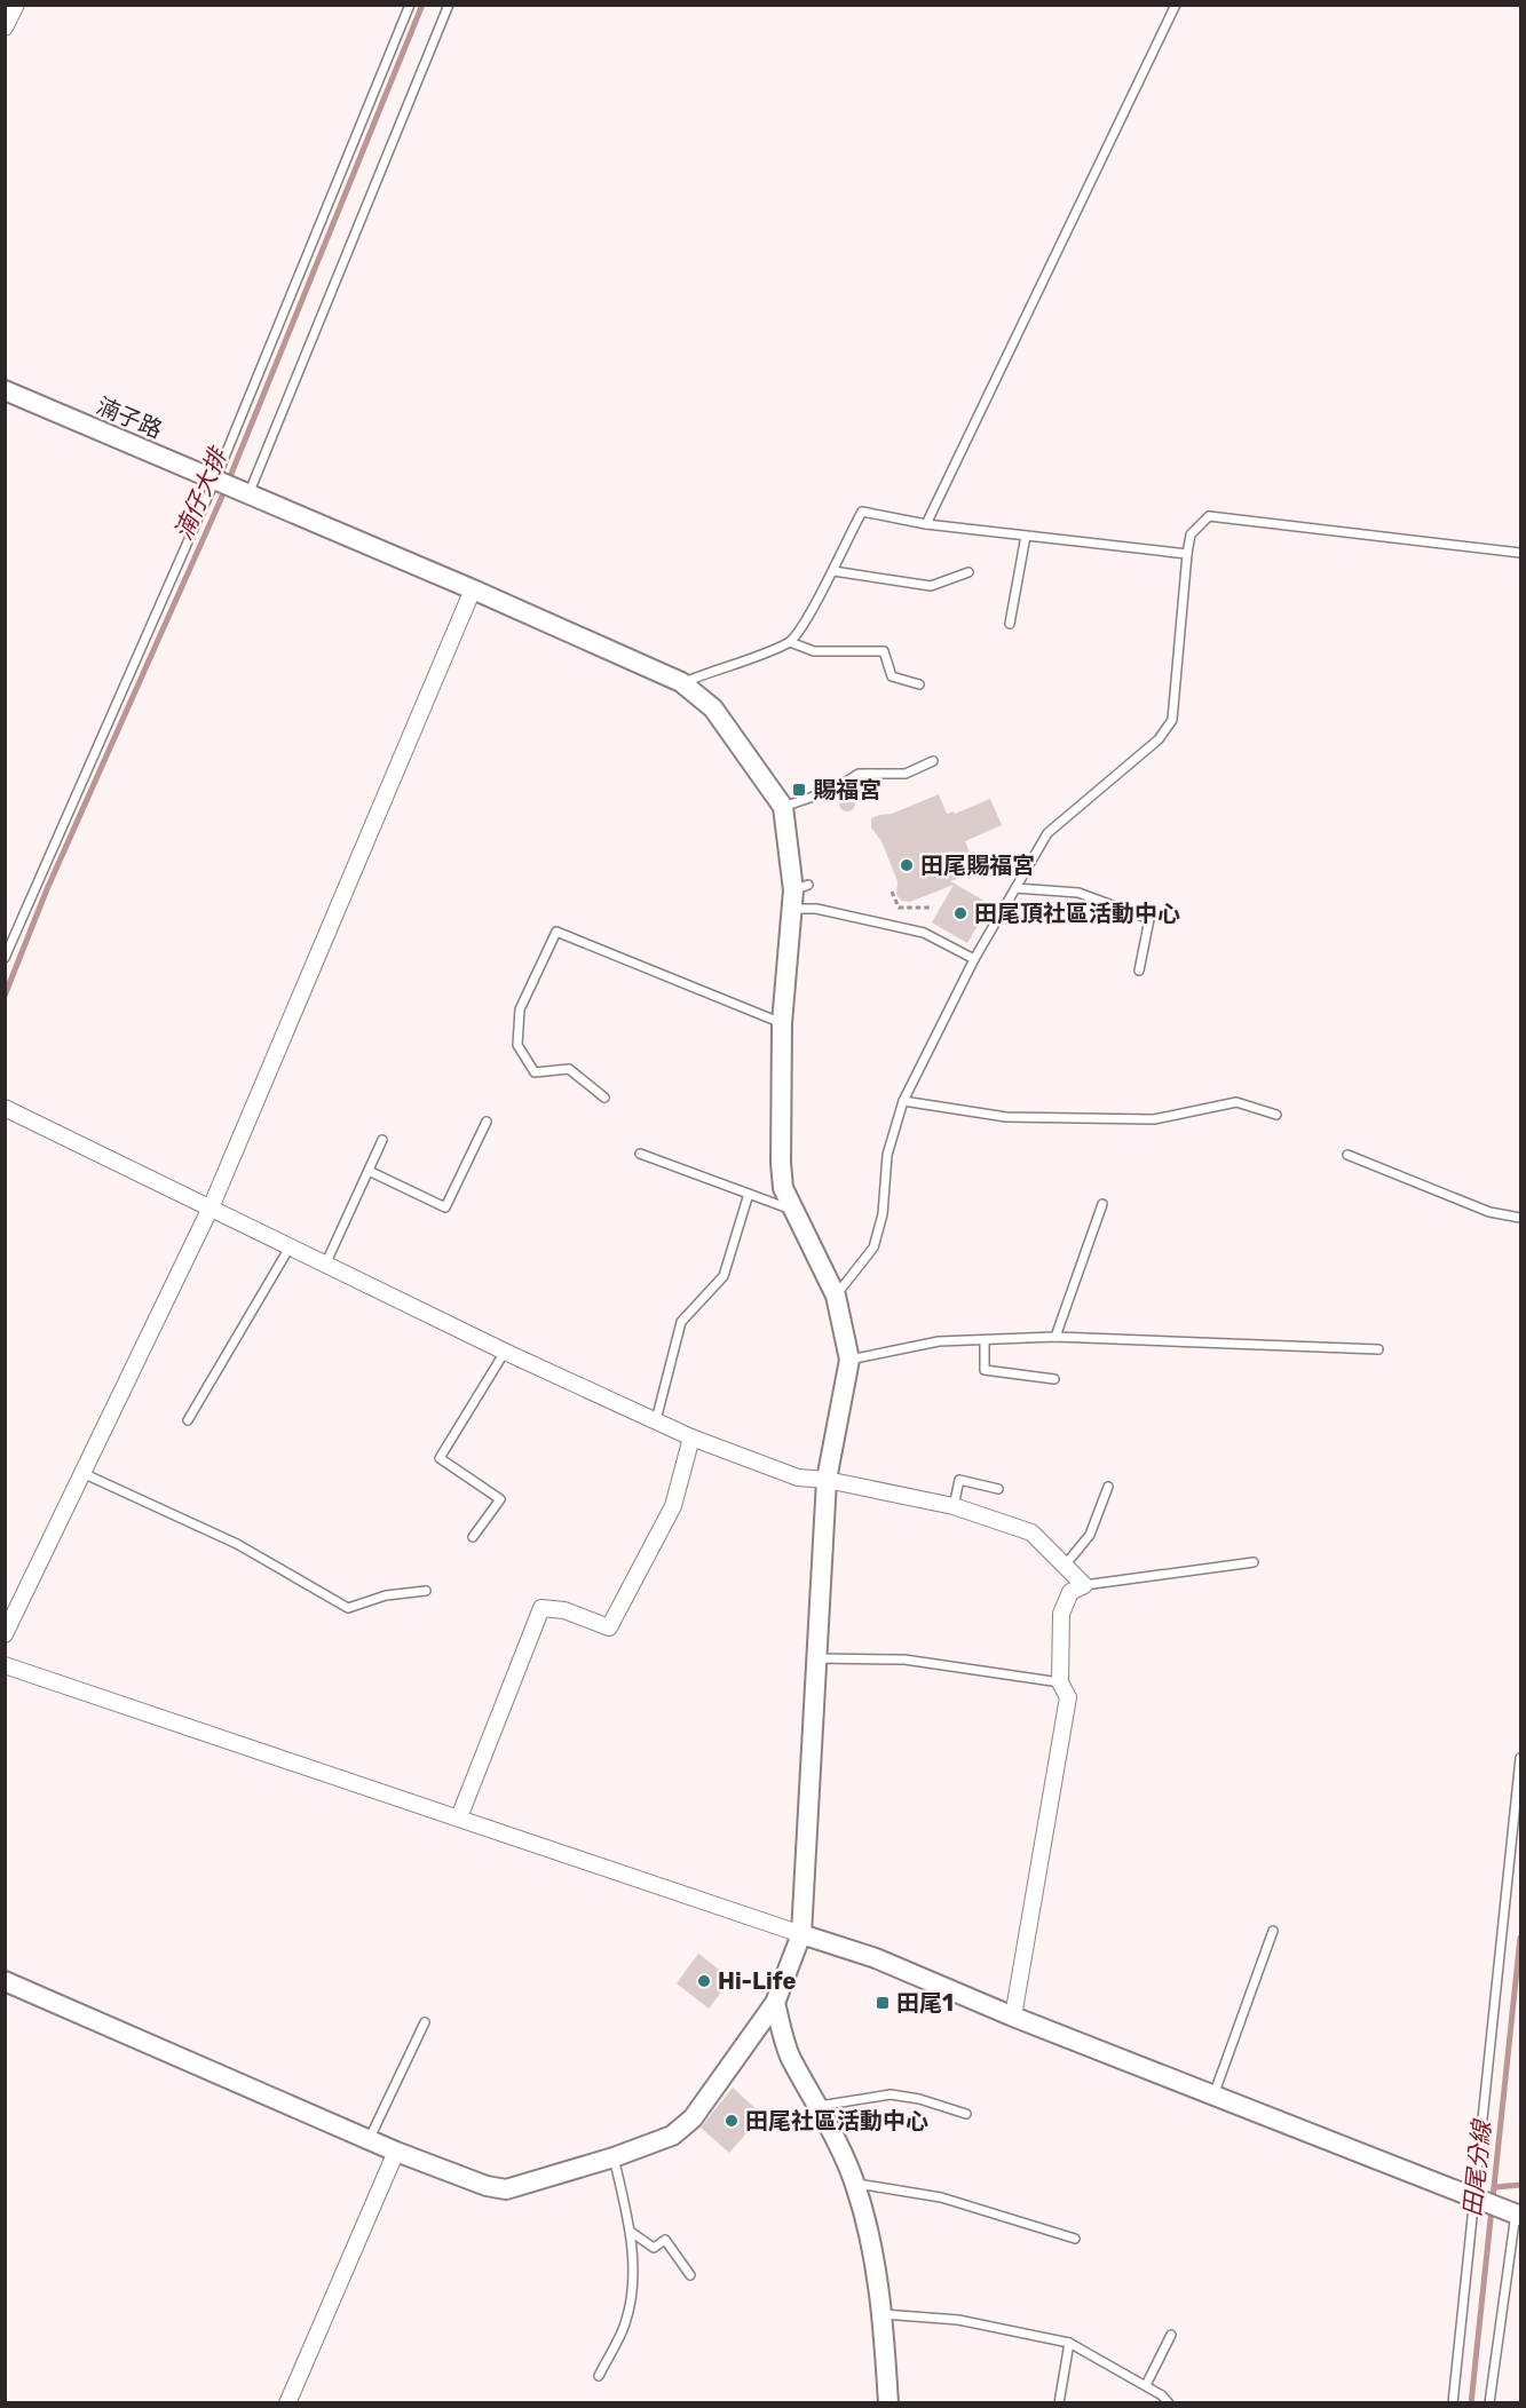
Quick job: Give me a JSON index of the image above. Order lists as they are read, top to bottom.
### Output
{
  "streets": {
    "street": ["湳子路"]
  },
  "water": ["湳仔大排", "田尾分線"],
  "places": {
    "transit": ["賜福宮", "田尾1"],
    "other": [
      "田尾賜福宮",
      "田尾頂社區活動中心",
      "Hi-Life",
      "田尾社區活動中心"
    ]
  }
}
